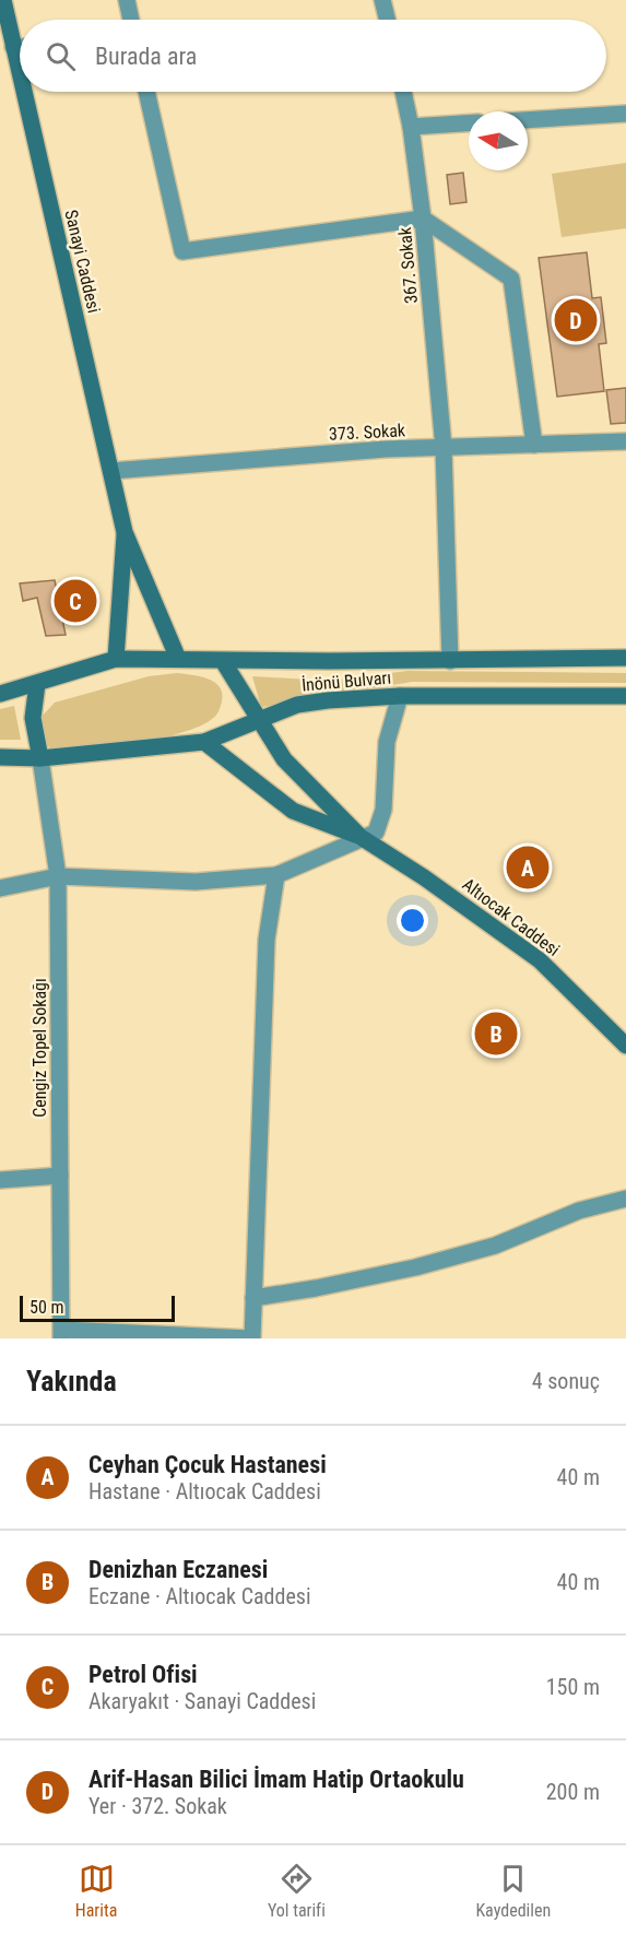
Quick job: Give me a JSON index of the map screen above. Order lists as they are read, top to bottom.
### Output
{
  "streets": {
    "street": [
      "Sanayi Caddesi",
      "367. Sokak",
      "373. Sokak",
      "İnönü Bulvarı",
      "Altıocak Caddesi",
      "Cengiz Topel Sokağı"
    ]
  },
  "crossings": [
    ["Sanayi Caddesi", "373. Sokak"],
    ["Sanayi Caddesi", "İnönü Bulvarı"],
    ["367. Sokak", "373. Sokak"],
    ["367. Sokak", "İnönü Bulvarı"],
    ["İnönü Bulvarı", "Altıocak Caddesi"],
    ["İnönü Bulvarı", "Cengiz Topel Sokağı"]
  ],
  "scale_bar": "50 m",
  "north": "left",
  "page": {
    "search": "Burada ara",
    "pins": [
      "D",
      "C",
      "A",
      "B"
    ],
    "scale": "50 m",
    "heading": ["Yakında", "4 sonuç"],
    "list": [
      {
        "mark": "A",
        "name": "Ceyhan Çocuk Hastanesi",
        "note": "Hastane · Altıocak Caddesi",
        "value": "40 m"
      },
      {
        "mark": "B",
        "name": "Denizhan Eczanesi",
        "note": "Eczane · Altıocak Caddesi",
        "value": "40 m"
      },
      {
        "mark": "C",
        "name": "Petrol Ofisi",
        "note": "Akaryakıt · Sanayi Caddesi",
        "value": "150 m"
      },
      {
        "mark": "D",
        "name": "Arif-Hasan Bilici İmam Hatip Ortaokulu",
        "note": "Yer · 372. Sokak",
        "value": "200 m"
      }
    ],
    "nav": ["Harita", "Yol tarifi", "Kaydedilen"]
  }
}
